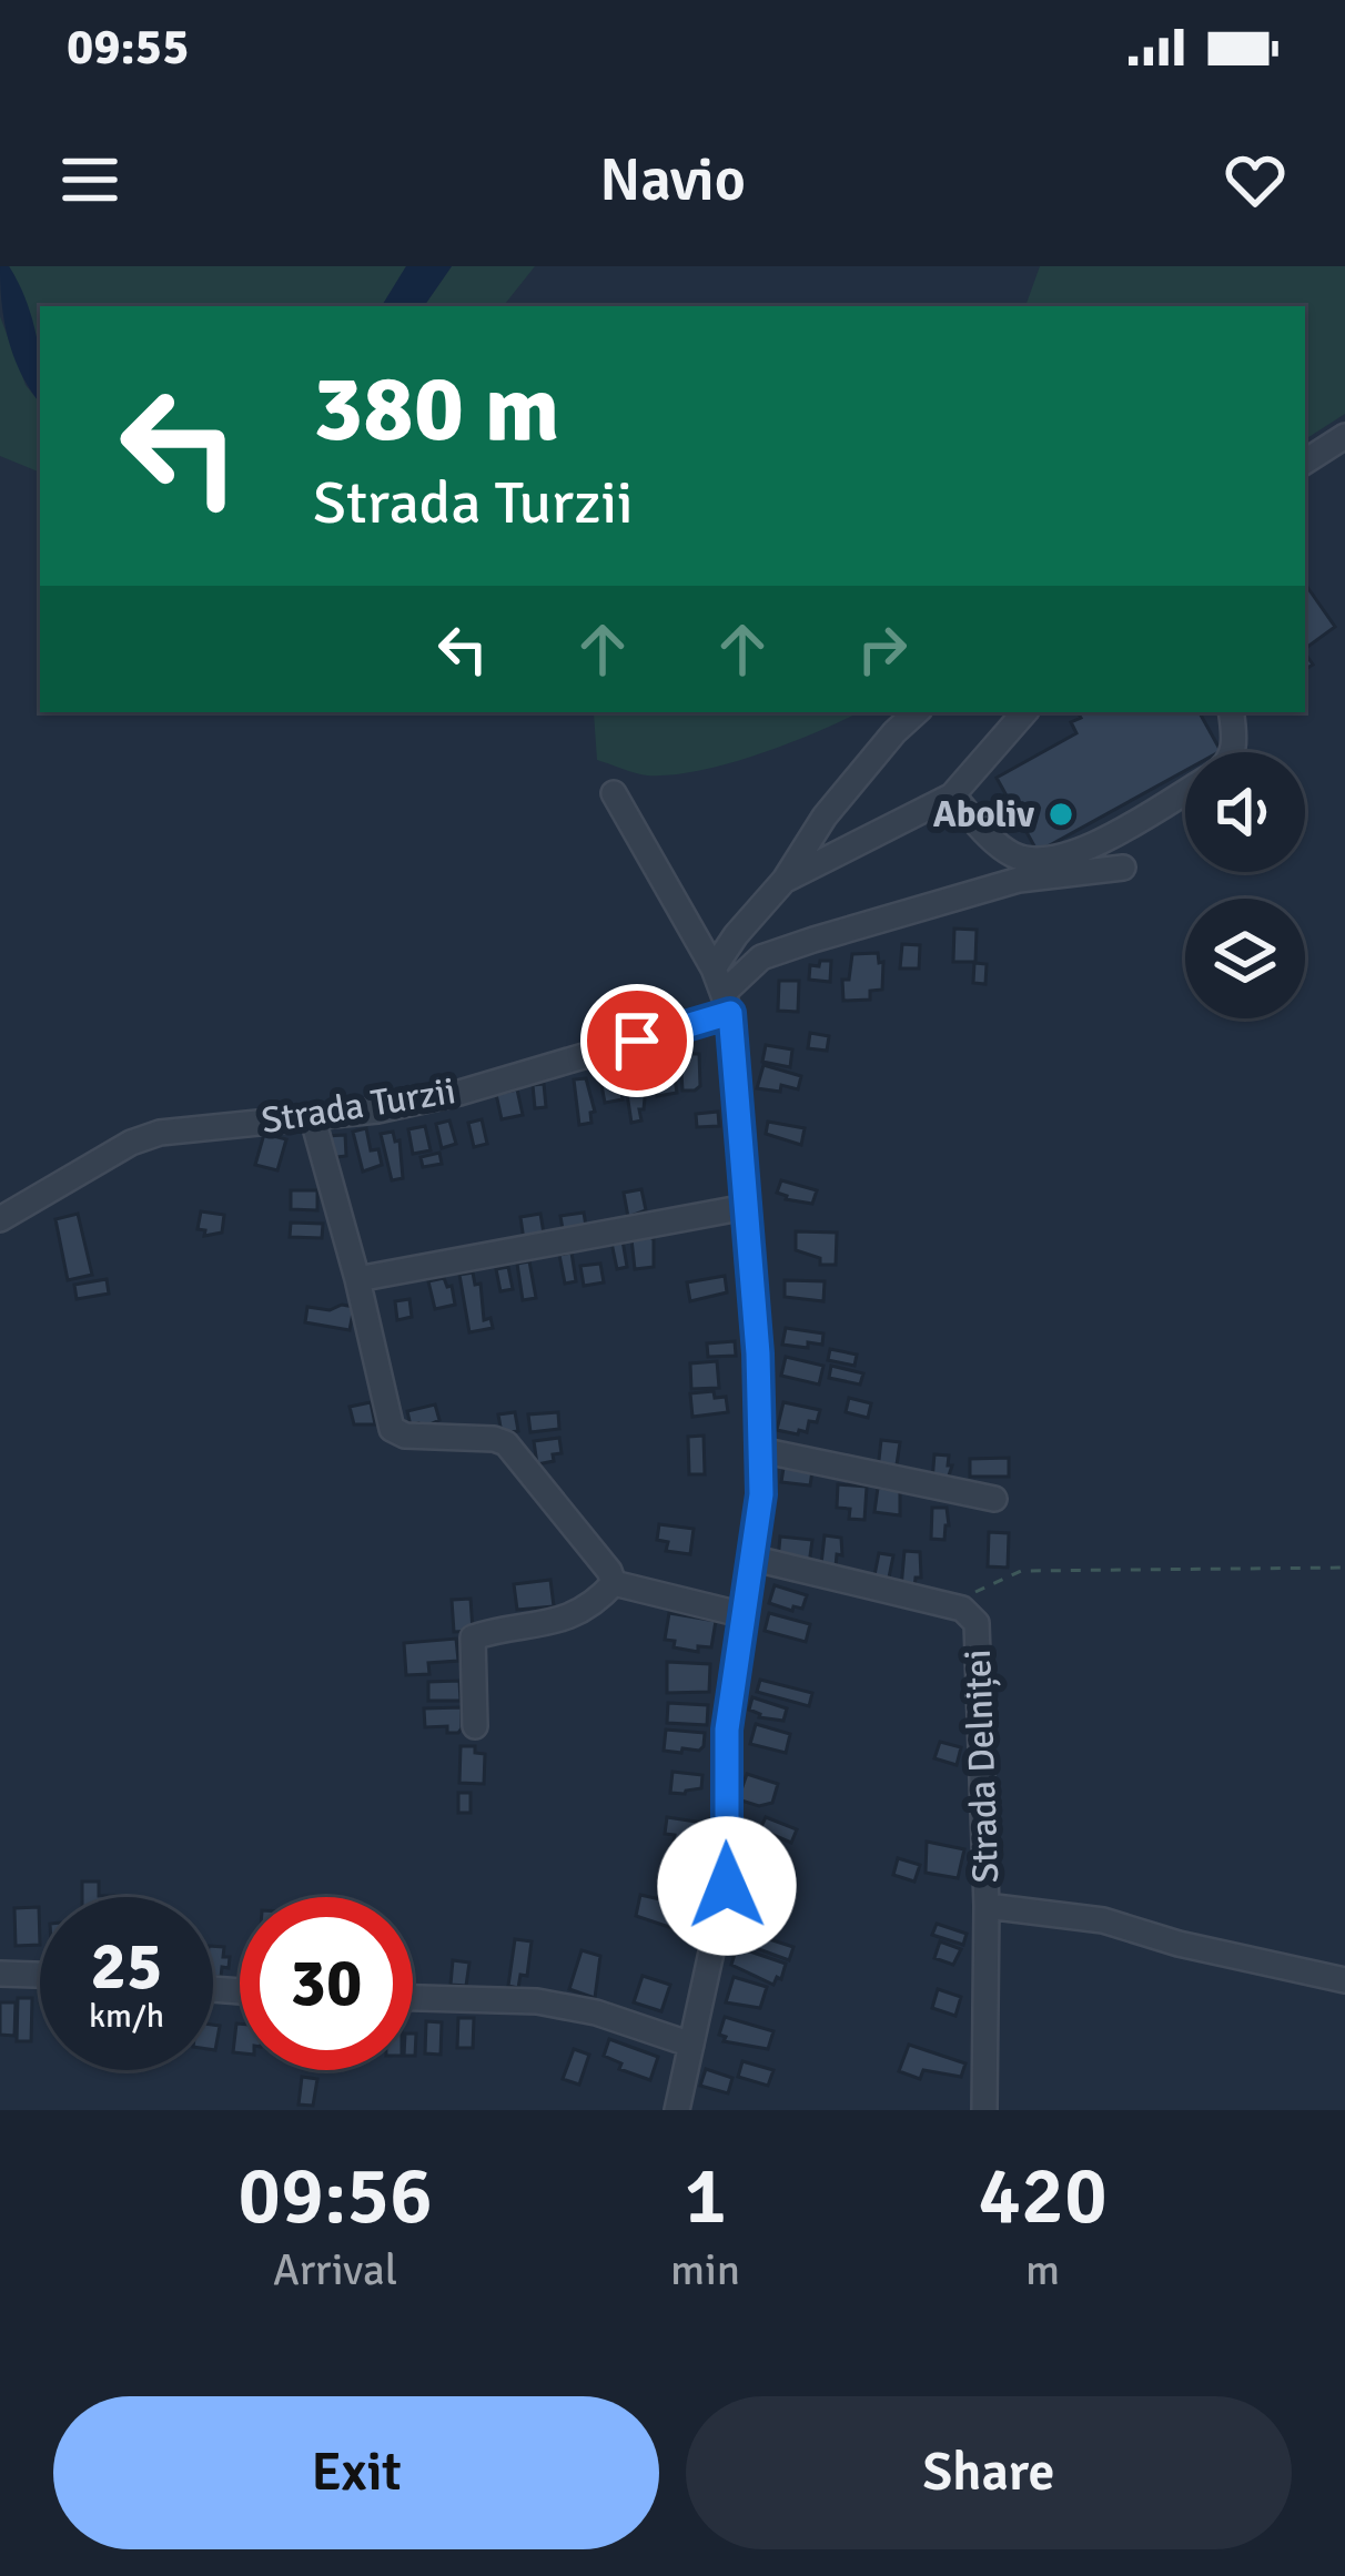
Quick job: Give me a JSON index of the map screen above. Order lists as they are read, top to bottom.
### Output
{
  "streets": {
    "street": ["Strada Turzii", "Strada Delniței"]
  },
  "places": ["Aboliv"],
  "page": {
    "status": "09:55",
    "header": "Navio",
    "turn": ["380 m", "Strada Turzii"],
    "speed": "25 km/h",
    "limit": "30",
    "eta": [
      "09:56",
      "Arrival",
      "1",
      "min",
      "420",
      "m"
    ],
    "buttons": ["Exit", "Share"]
  }
}
